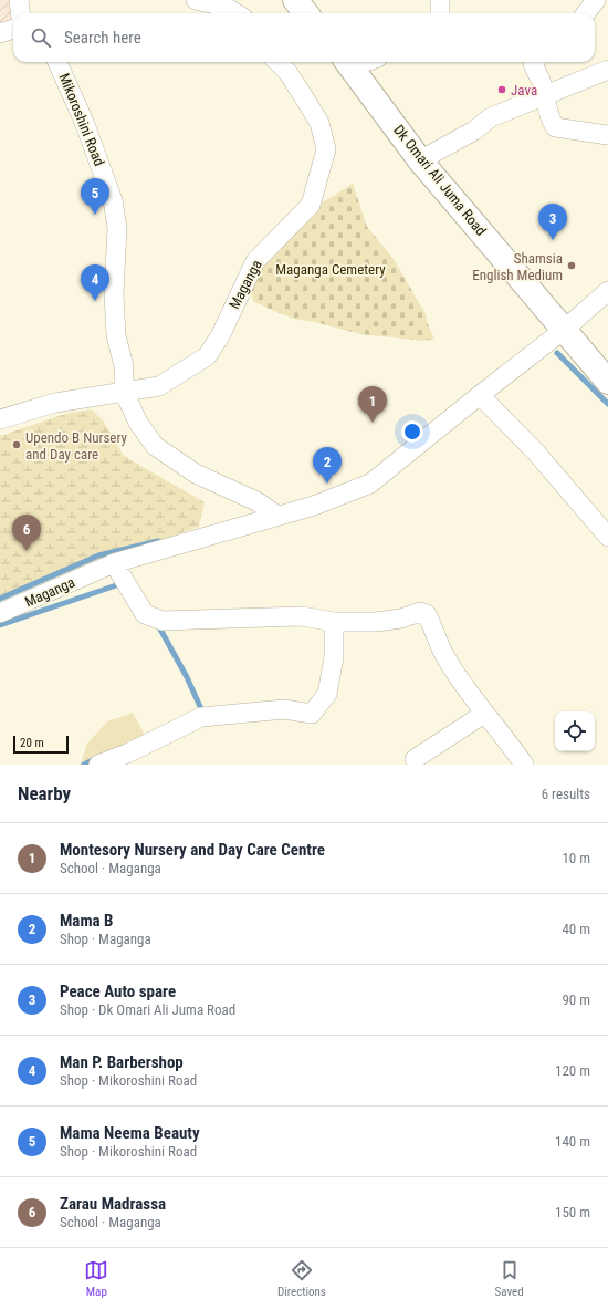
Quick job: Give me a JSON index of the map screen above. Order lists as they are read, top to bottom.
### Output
{
  "streets": {
    "street": ["Mikoroshini Road", "Dk Omari Ali Juma Road", "Maganga"]
  },
  "crossings": [
    ["Mikoroshini Road", "Maganga"],
    ["Dk Omari Ali Juma Road", "Maganga"]
  ],
  "parks": ["Maganga Cemetery"],
  "places": ["Java", "Shamsia English Medium", "Upendo B Nursery and Day care"],
  "scale_bar": "20 m",
  "page": {
    "search": "Search here",
    "pins": [
      "5",
      "3",
      "4",
      "1",
      "2",
      "6"
    ],
    "scale": "20 m",
    "heading": ["Nearby", "6 results"],
    "list": [
      {
        "mark": "1",
        "name": "Montesory Nursery and Day Care Centre",
        "note": "School · Maganga",
        "value": "10 m"
      },
      {
        "mark": "2",
        "name": "Mama B",
        "note": "Shop · Maganga",
        "value": "40 m"
      },
      {
        "mark": "3",
        "name": "Peace Auto spare",
        "note": "Shop · Dk Omari Ali Juma Road",
        "value": "90 m"
      },
      {
        "mark": "4",
        "name": "Man P. Barbershop",
        "note": "Shop · Mikoroshini Road",
        "value": "120 m"
      },
      {
        "mark": "5",
        "name": "Mama Neema Beauty",
        "note": "Shop · Mikoroshini Road",
        "value": "140 m"
      },
      {
        "mark": "6",
        "name": "Zarau Madrassa",
        "note": "School · Maganga",
        "value": "150 m"
      }
    ],
    "nav": ["Map", "Directions", "Saved"]
  }
}
